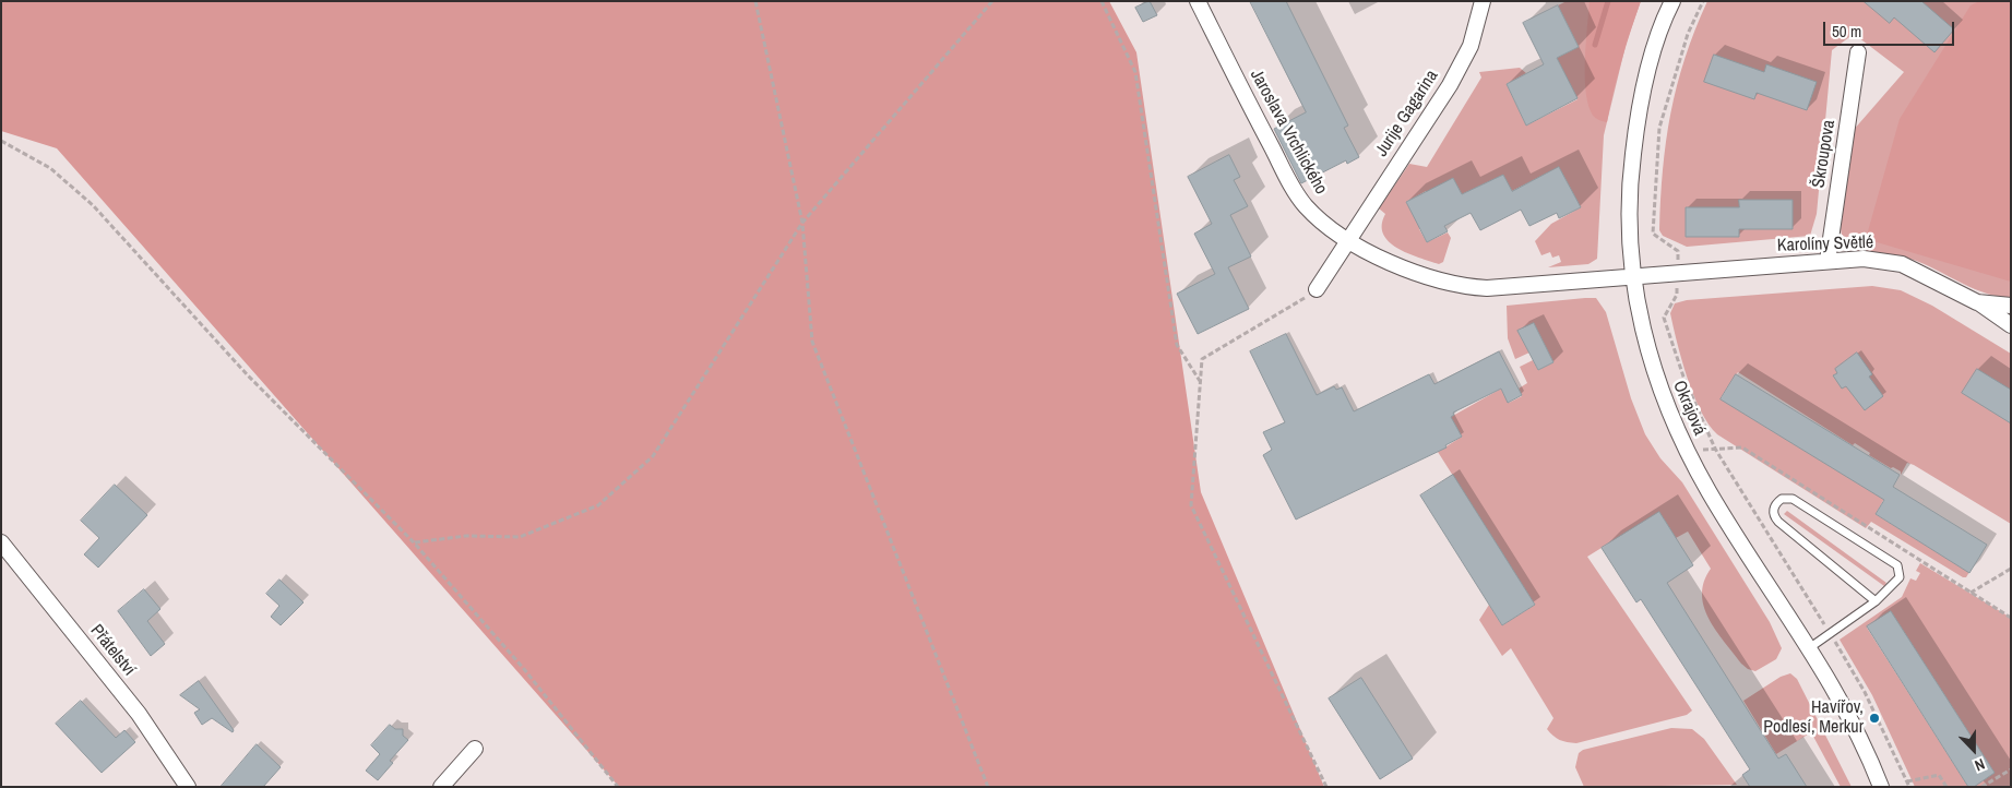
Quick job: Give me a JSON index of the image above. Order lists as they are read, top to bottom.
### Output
{
  "streets": {
    "street": [
      "Jurije Gagarina",
      "Jaroslava Vrchlického",
      "Škroupova",
      "Karolíny Světlé",
      "Okrajová",
      "Přátelství"
    ]
  },
  "crossings": [
    ["Jurije Gagarina", "Jaroslava Vrchlického"],
    ["Jaroslava Vrchlického", "Karolíny Světlé"],
    ["Jaroslava Vrchlického", "Okrajová"],
    ["Škroupova", "Karolíny Světlé"],
    ["Karolíny Světlé", "Okrajová"]
  ],
  "places": ["Havířov, Podlesí, Merkur"],
  "scale_bar": "50 m",
  "north": "bottom"
}
